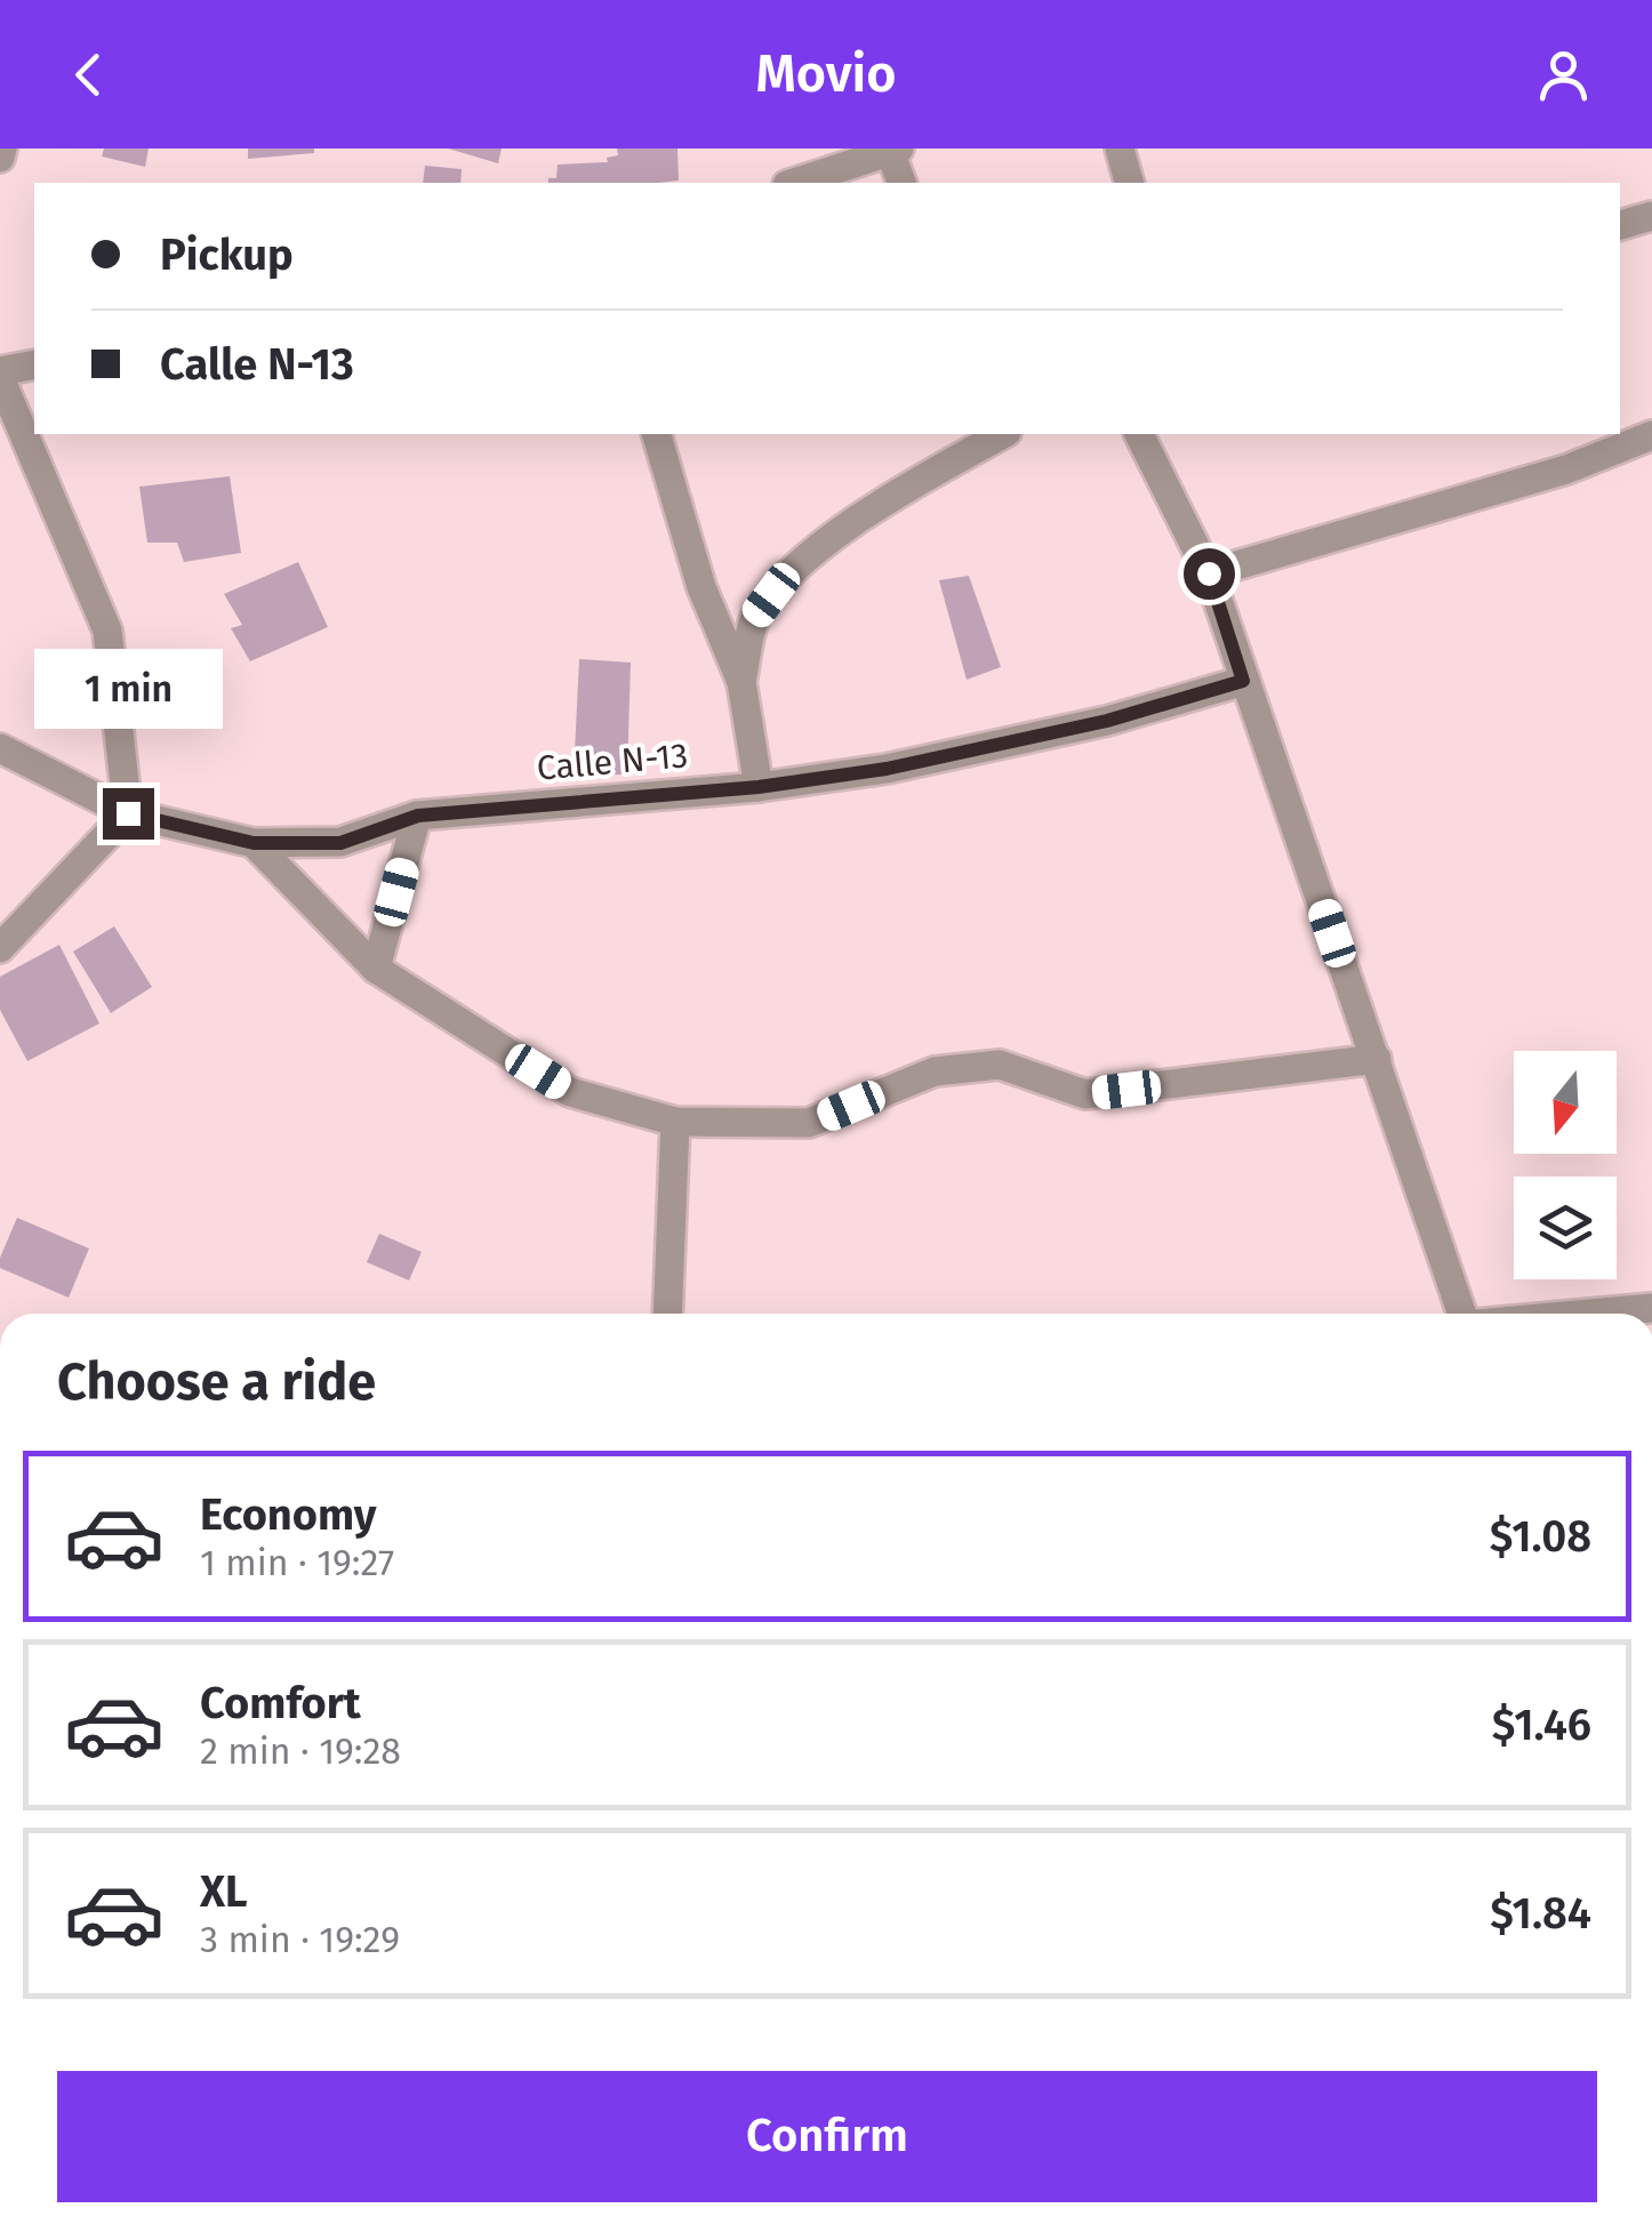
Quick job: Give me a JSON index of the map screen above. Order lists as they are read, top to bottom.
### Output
{
  "streets": {
    "street": ["Calle N-13"]
  },
  "north": "bottom",
  "page": {
    "header": "Movio",
    "banner": ["Pickup", "Calle N-13"],
    "bubble": "1 min",
    "heading": "Choose a ride",
    "list": [
      {
        "name": "Economy",
        "note": "1 min · 19:27",
        "value": "$1.08"
      },
      {
        "name": "Comfort",
        "note": "2 min · 19:28",
        "value": "$1.46"
      },
      {
        "name": "XL",
        "note": "3 min · 19:29",
        "value": "$1.84"
      }
    ],
    "buttons": "Confirm"
  }
}
